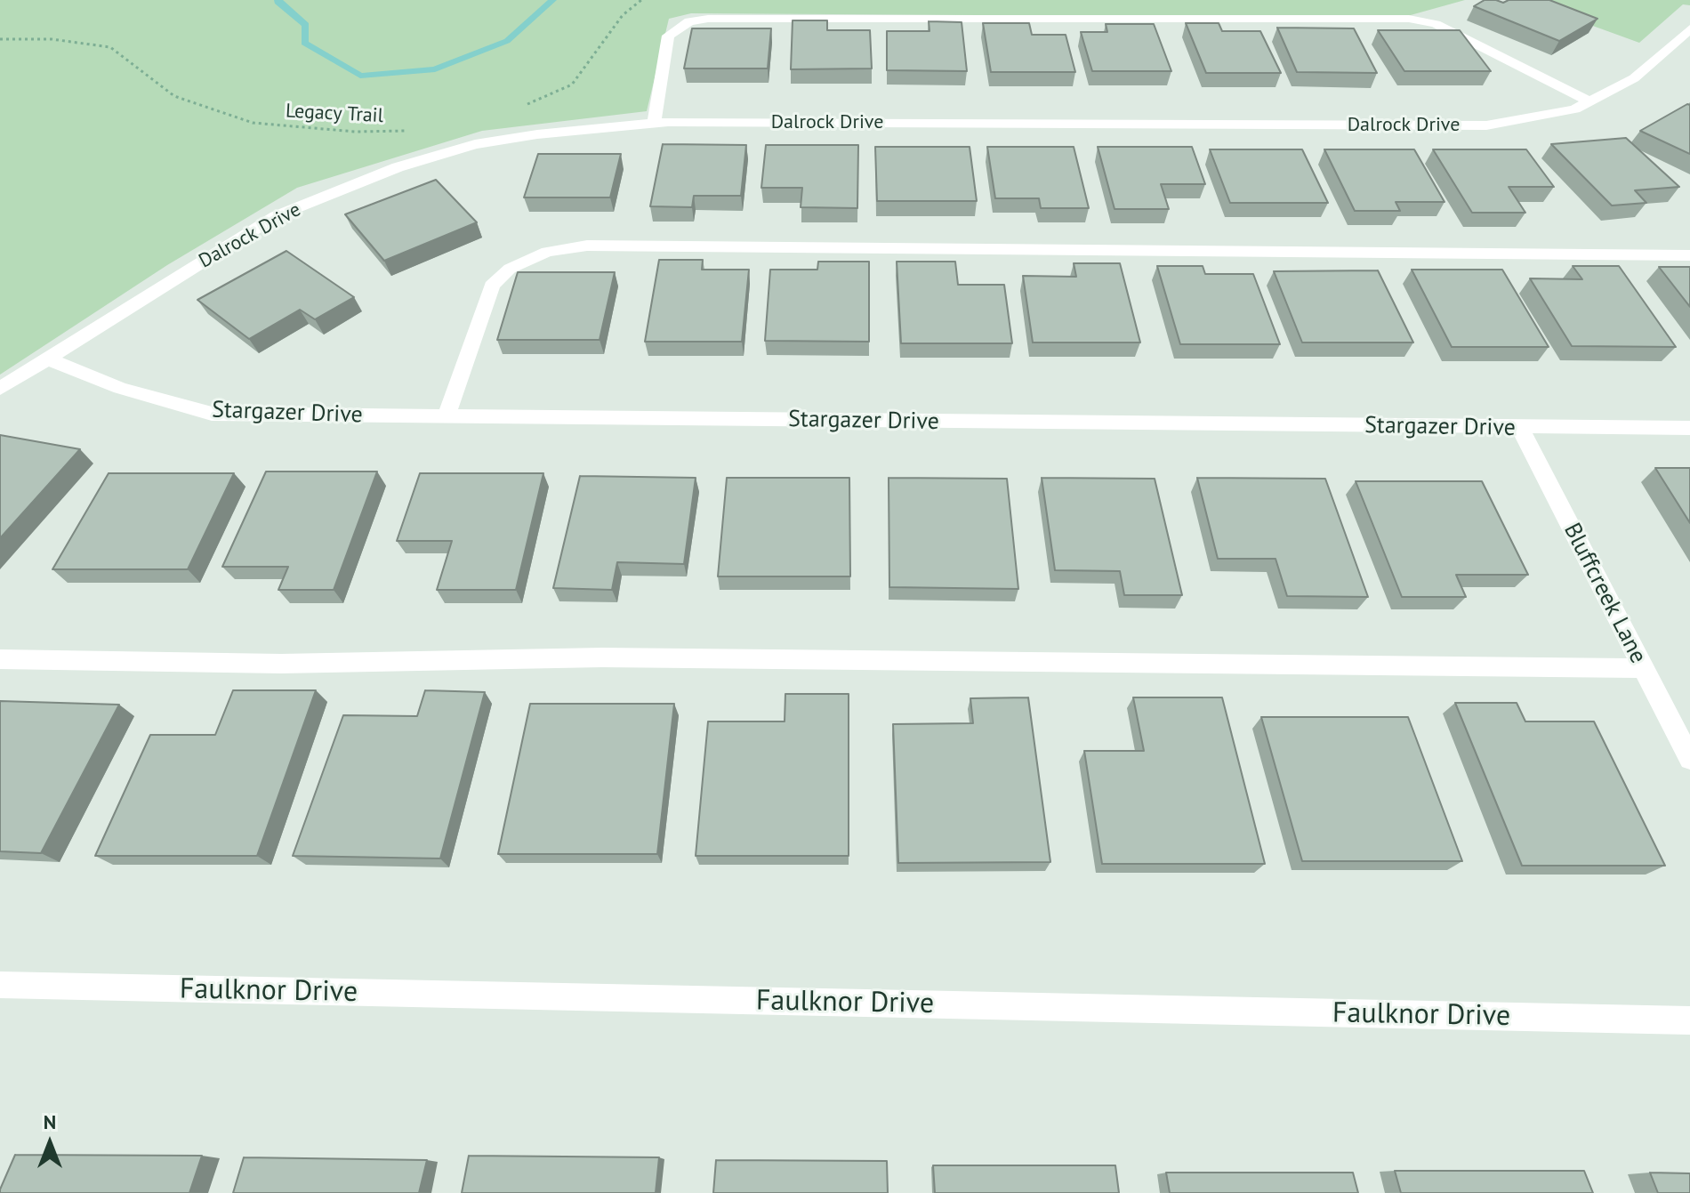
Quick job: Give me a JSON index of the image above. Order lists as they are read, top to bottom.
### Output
{
  "streets": {
    "street": [
      "Dalrock Drive",
      "Stargazer Drive",
      "Bluffcreek Lane",
      "Faulknor Drive"
    ],
    "path": ["Legacy Trail"]
  },
  "crossings": [
    ["Dalrock Drive", "Stargazer Drive"],
    ["Stargazer Drive", "Bluffcreek Lane"]
  ],
  "north": "top"
}
